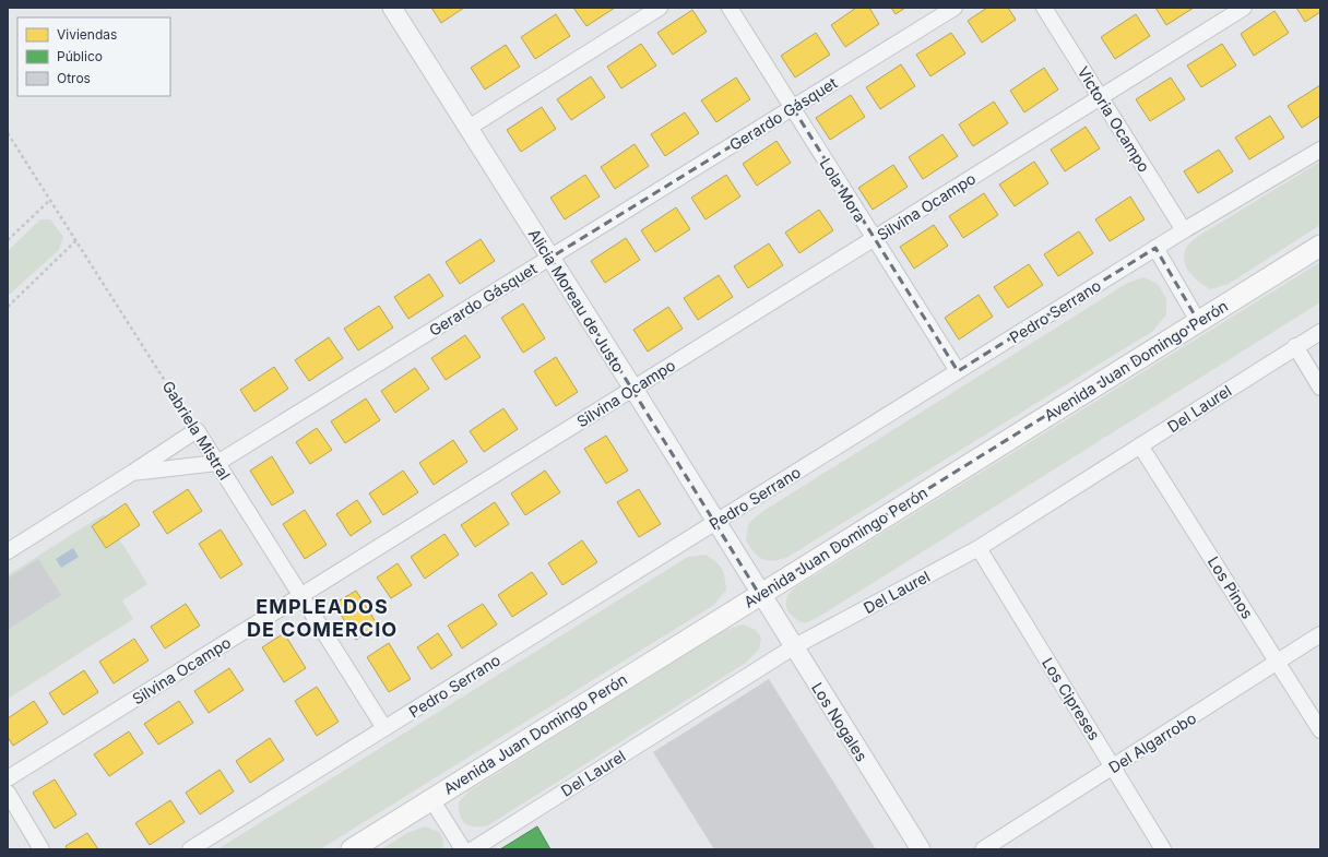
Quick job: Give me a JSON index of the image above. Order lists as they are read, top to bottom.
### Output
{
  "streets": {
    "main road": ["Avenida Juan Domingo Perón"],
    "street": [
      "Gerardo Gásquet",
      "Victoria Ocampo",
      "Lola Mora",
      "Silvina Ocampo",
      "Alicia Moreau de Justo",
      "Pedro Serrano",
      "Del Laurel",
      "Gabriela Mistral",
      "Los Pinos",
      "Los Cipreses",
      "Los Nogales",
      "Del Algarrobo"
    ]
  },
  "crossings": [
    ["Gerardo Gásquet", "Lola Mora"],
    ["Gerardo Gásquet", "Alicia Moreau de Justo"],
    ["Gerardo Gásquet", "Gabriela Mistral"],
    ["Victoria Ocampo", "Silvina Ocampo"],
    ["Victoria Ocampo", "Pedro Serrano"],
    ["Lola Mora", "Silvina Ocampo"],
    ["Lola Mora", "Pedro Serrano"],
    ["Silvina Ocampo", "Alicia Moreau de Justo"],
    ["Silvina Ocampo", "Gabriela Mistral"],
    ["Alicia Moreau de Justo", "Pedro Serrano"],
    ["Alicia Moreau de Justo", "Avenida Juan Domingo Perón"],
    ["Alicia Moreau de Justo", "Los Nogales"],
    ["Pedro Serrano", "Gabriela Mistral"],
    ["Avenida Juan Domingo Perón", "Los Nogales"],
    ["Del Laurel", "Los Pinos"],
    ["Del Laurel", "Los Cipreses"],
    ["Del Laurel", "Los Nogales"],
    ["Los Pinos", "Del Algarrobo"],
    ["Los Cipreses", "Del Algarrobo"]
  ],
  "districts": ["EMPLEADOS DE COMERCIO"],
  "legend": ["Viviendas", "Público", "Otros"]
}
